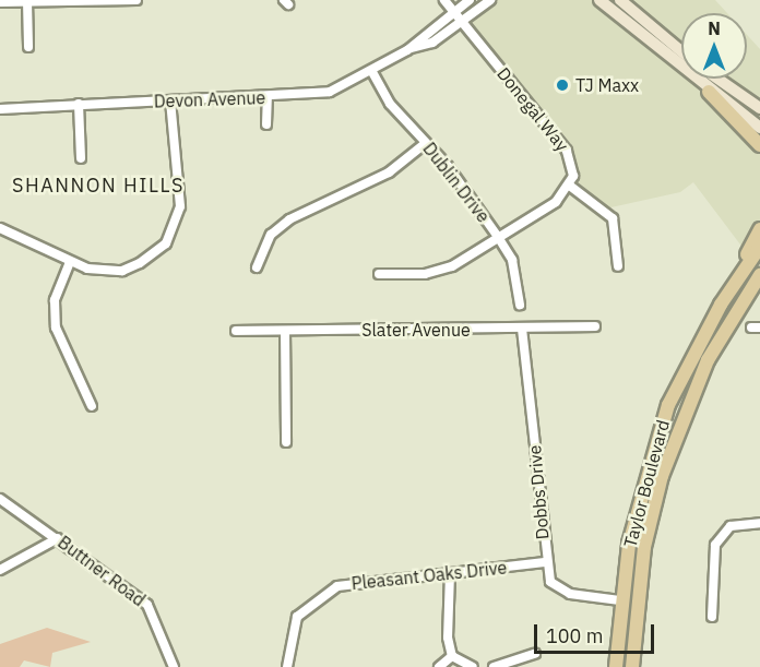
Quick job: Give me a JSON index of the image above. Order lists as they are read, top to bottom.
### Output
{
  "streets": {
    "main road": ["Taylor Boulevard"],
    "street": [
      "Devon Avenue",
      "Donegal Way",
      "Dublin Drive",
      "Slater Avenue",
      "Dobbs Drive",
      "Buttner Road",
      "Pleasant Oaks Drive"
    ]
  },
  "crossings": [
    ["Devon Avenue", "Donegal Way"],
    ["Devon Avenue", "Dublin Drive"],
    ["Slater Avenue", "Dobbs Drive"],
    ["Taylor Boulevard", "Dobbs Drive"],
    ["Dobbs Drive", "Pleasant Oaks Drive"]
  ],
  "districts": ["SHANNON HILLS"],
  "places": ["TJ Maxx"],
  "scale_bar": "100 m",
  "north": "top"
}
